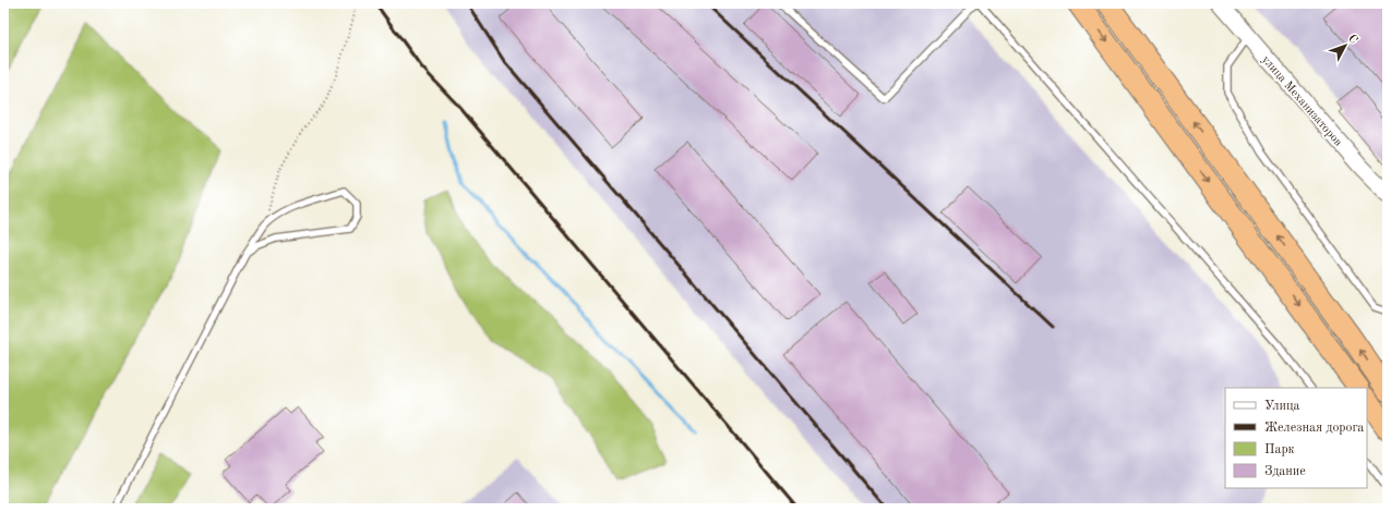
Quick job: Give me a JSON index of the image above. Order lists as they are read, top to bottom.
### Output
{
  "streets": {
    "street": ["улица Механизаторов"]
  },
  "legend": [
    "Улица",
    "Железная дорога",
    "Парк",
    "Здание"
  ],
  "north": "top right"
}
